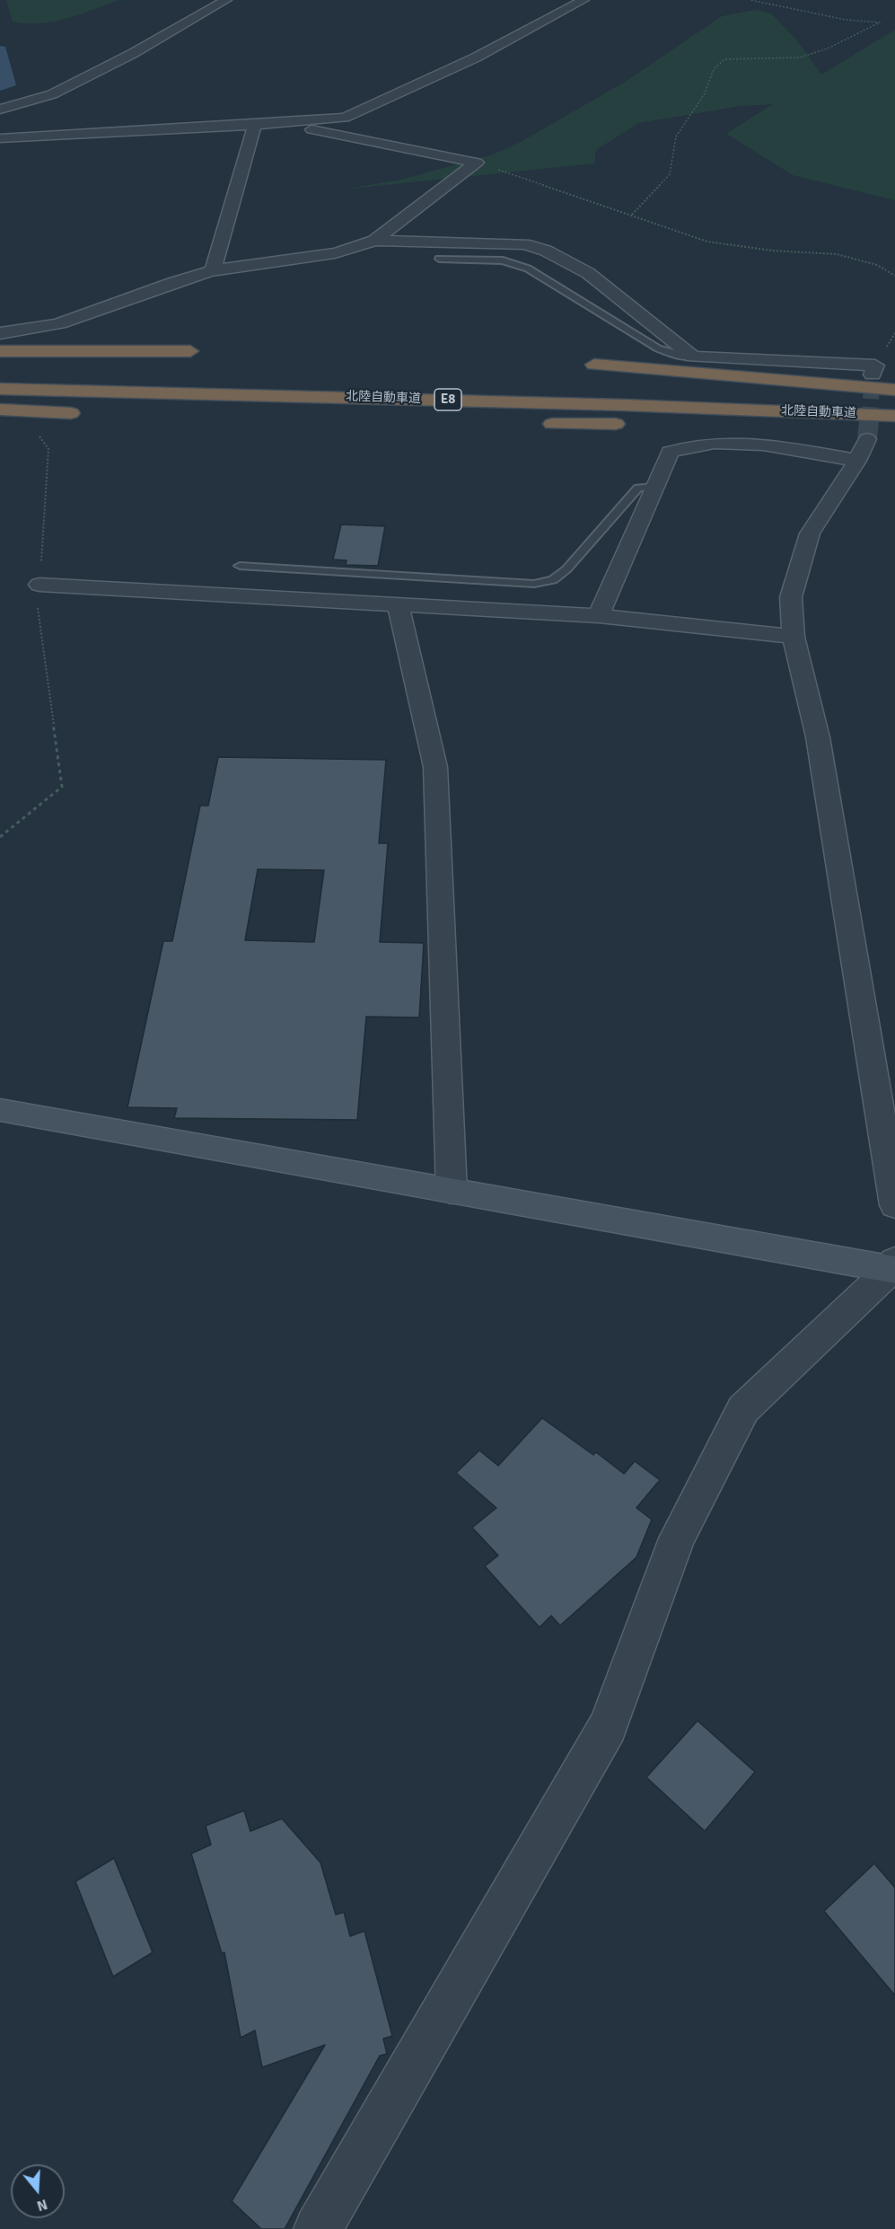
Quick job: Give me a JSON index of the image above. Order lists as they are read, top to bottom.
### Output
{
  "streets": {
    "highway": ["北陸自動車道", "E8"]
  },
  "north": "bottom"
}
